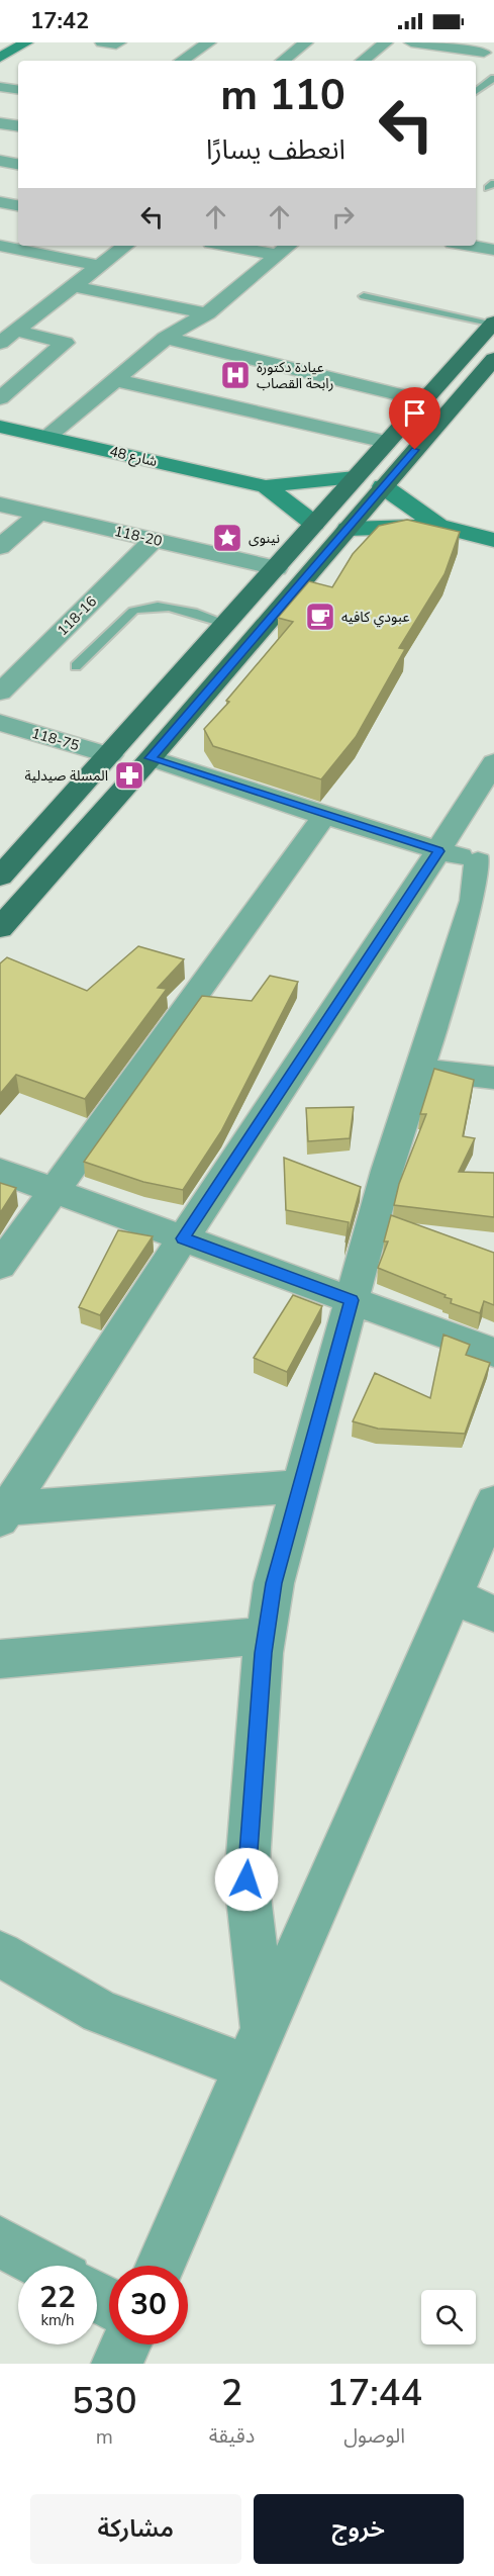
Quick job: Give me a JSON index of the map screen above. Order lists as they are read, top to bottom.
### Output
{
  "streets": {
    "street": [
      "شارع 48",
      "118-20",
      "118-16",
      "118-75"
    ]
  },
  "crossings": [
    ["118-20", "118-16"]
  ],
  "places": {
    "hospital": ["عيادة دكتورة رابحة القصاب"],
    "place": ["نينوى"],
    "cafe": ["عبودي كافيه"],
    "pharmacy": ["المسلة صيدلية"]
  },
  "page": {
    "status": "17:42",
    "turn": ["110 m", "انعطف يسارًا"],
    "speed": "22 km/h",
    "limit": "30",
    "eta": [
      "17:44",
      "الوصول",
      "2",
      "دقيقة",
      "530",
      "m"
    ],
    "buttons": ["خروج", "مشاركة"]
  }
}
